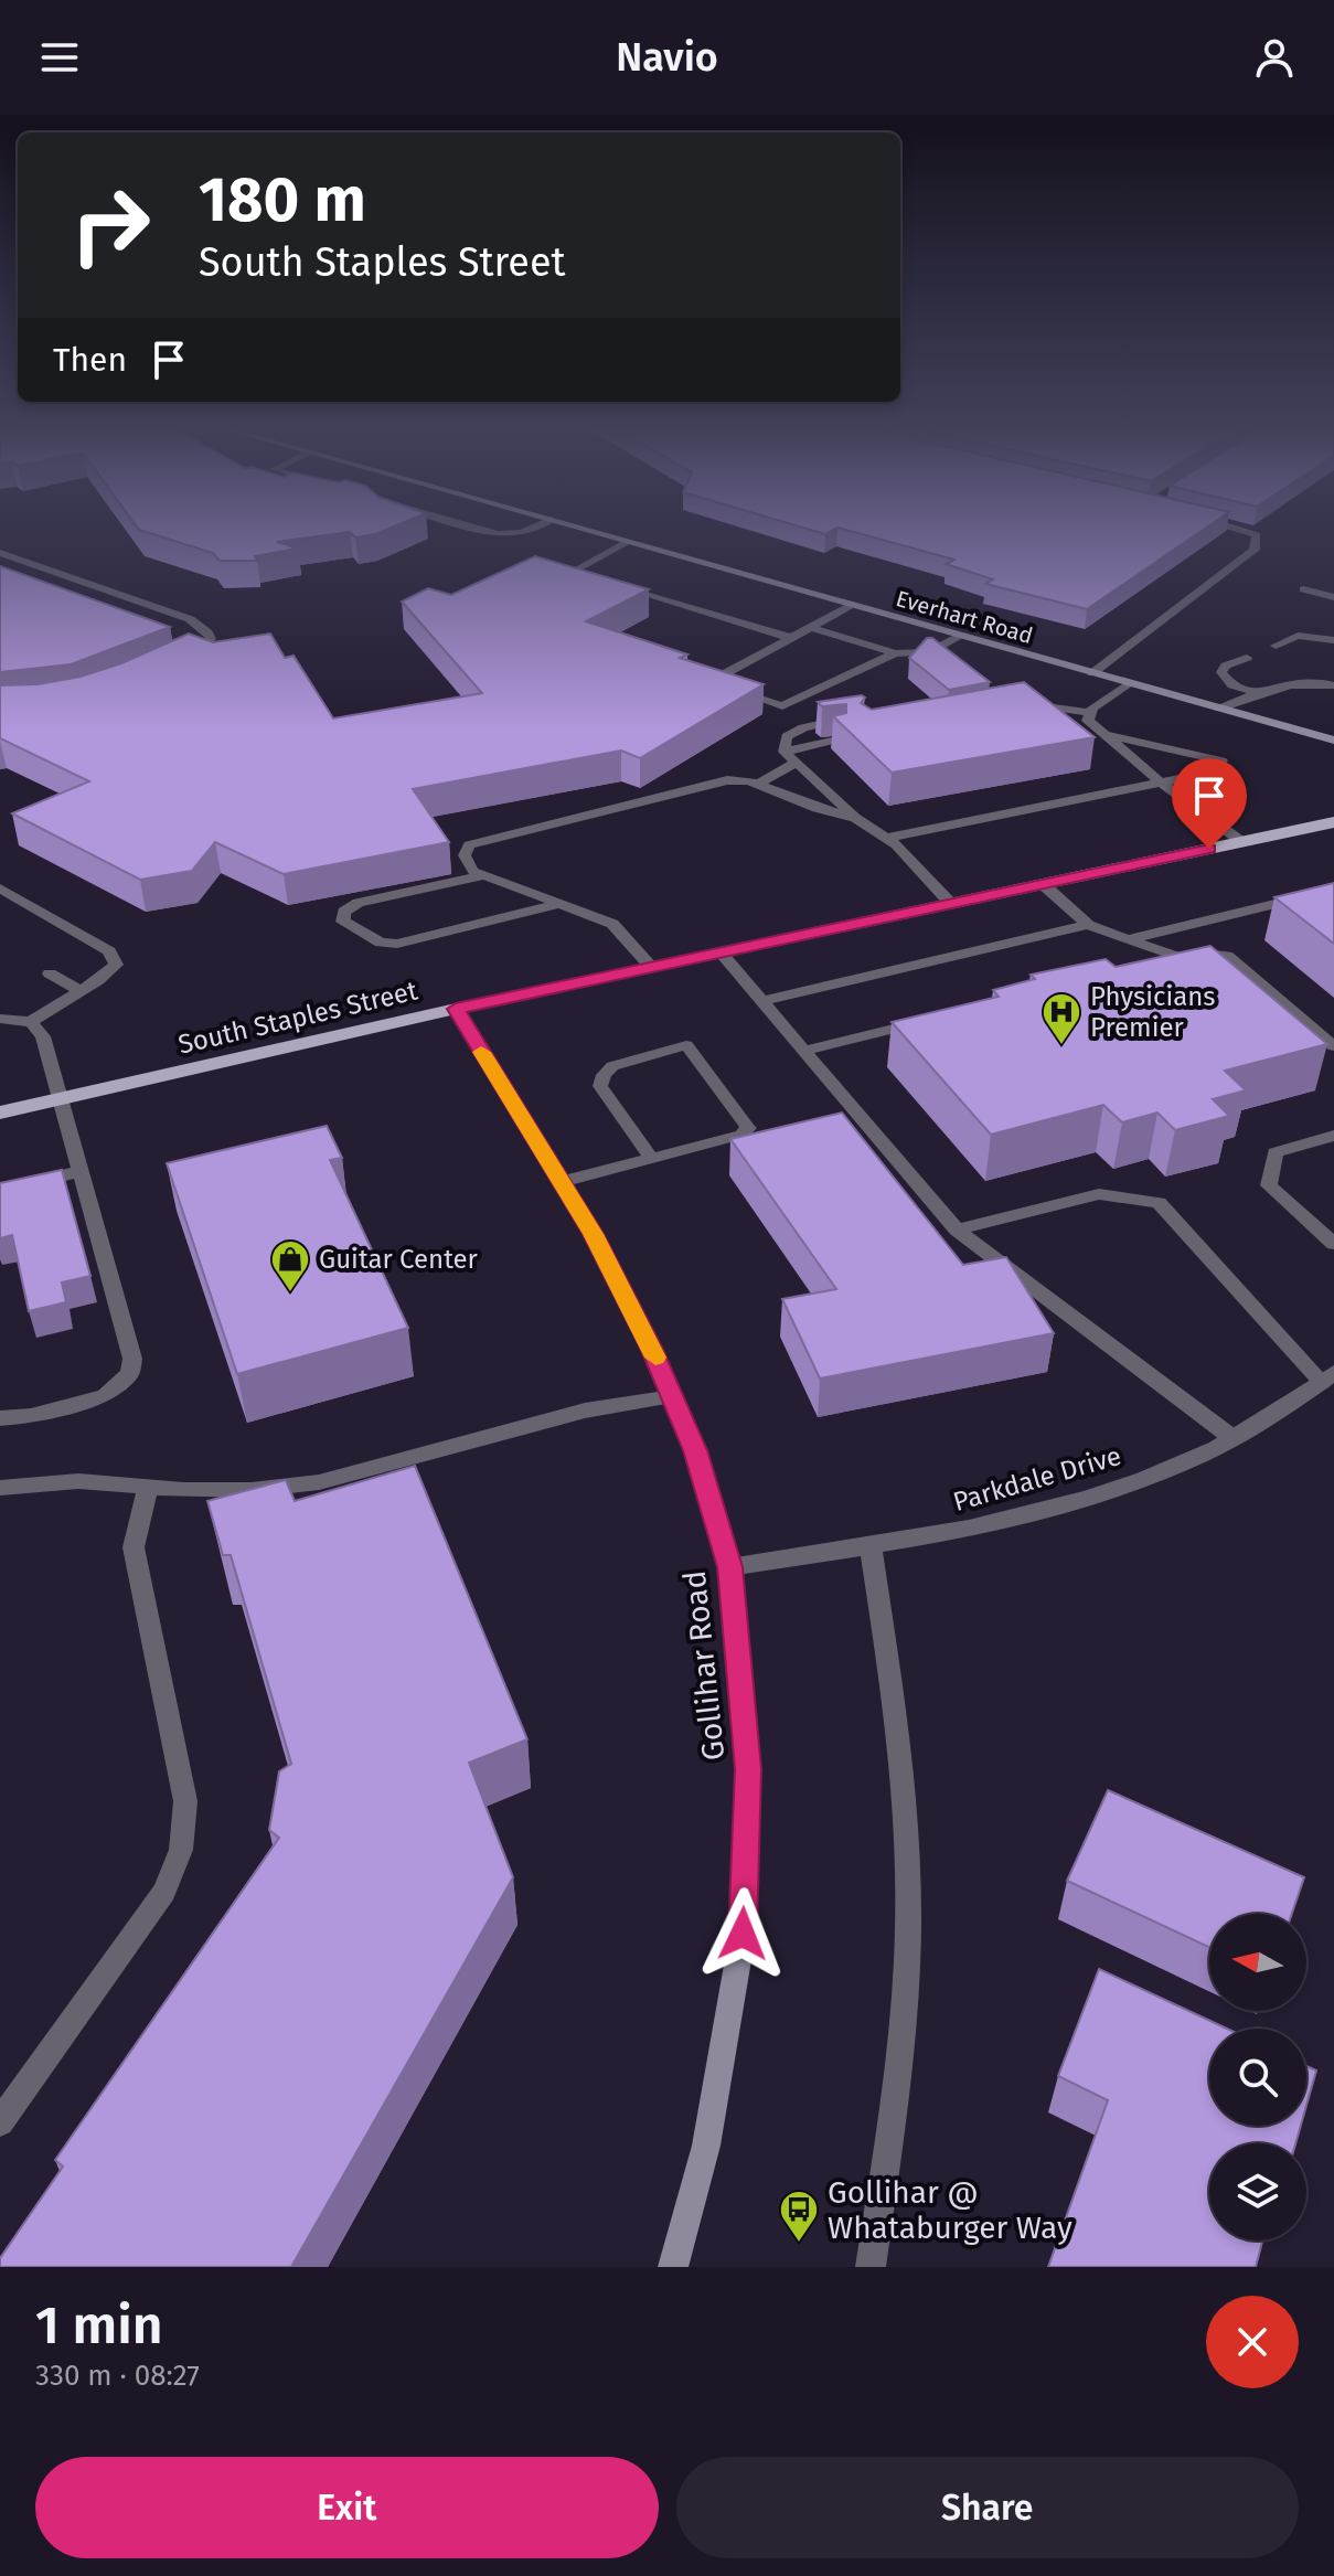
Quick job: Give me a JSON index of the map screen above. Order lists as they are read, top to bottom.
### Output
{
  "streets": {
    "main road": ["Everhart Road", "South Staples Street", "Gollihar Road"],
    "street": ["Parkdale Drive"]
  },
  "crossings": [
    ["South Staples Street", "Gollihar Road"],
    ["Parkdale Drive", "Gollihar Road"]
  ],
  "places": {
    "hospital": ["Physicians Premier"],
    "shop": ["Guitar Center"],
    "bus stop": ["Gollihar @ Whataburger Way"]
  },
  "north": "left",
  "page": {
    "header": "Navio",
    "turn": ["180 m", "South Staples Street"],
    "then": "Then",
    "heading": ["1 min", "330 m · 08:27"],
    "buttons": ["Exit", "Share"]
  }
}
